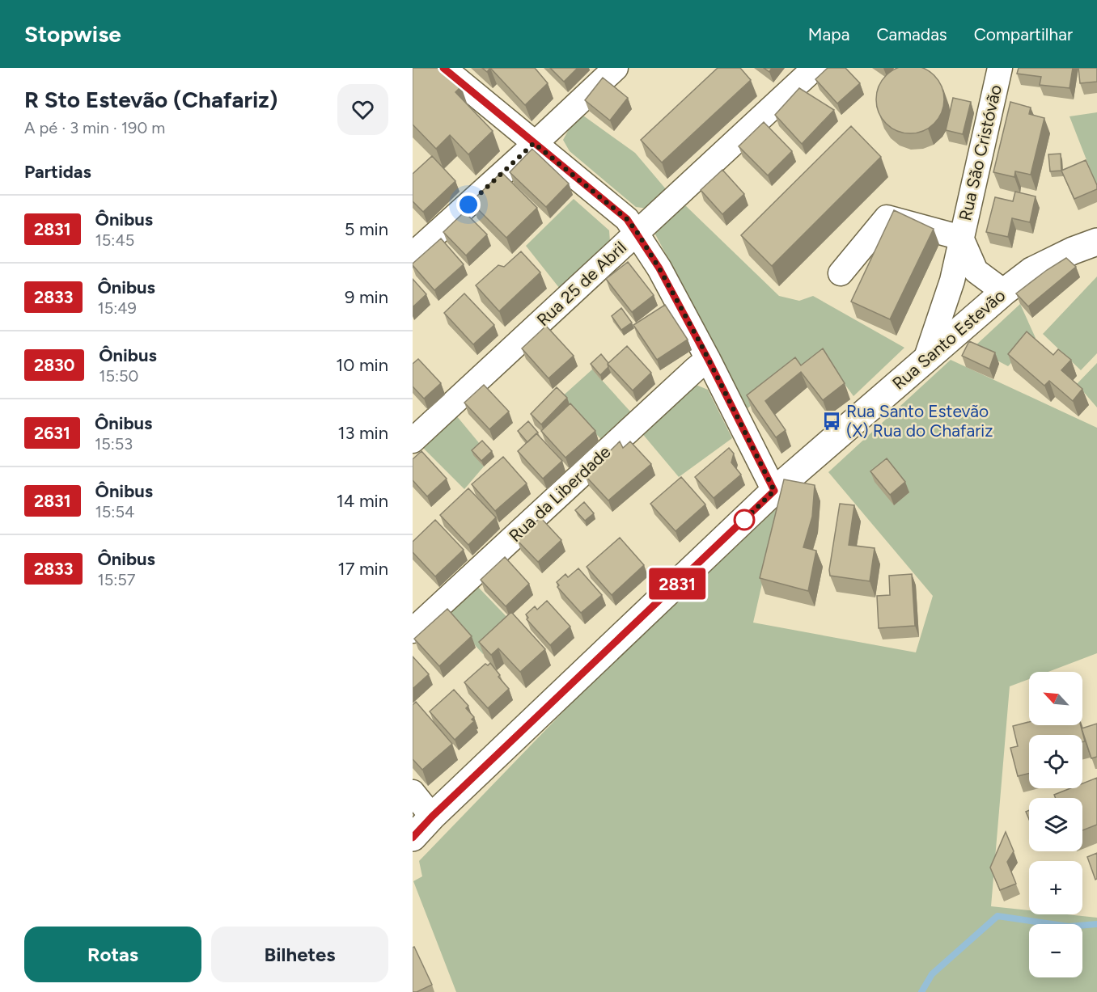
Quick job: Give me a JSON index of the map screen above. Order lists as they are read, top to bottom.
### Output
{
  "streets": {
    "street": [
      "Rua São Cristóvão",
      "Rua 25 de Abril",
      "Rua Santo Estevão",
      "Rua da Liberdade"
    ]
  },
  "crossings": [
    ["Rua São Cristóvão", "Rua Santo Estevão"]
  ],
  "places": {
    "bus stop": ["Rua Santo Estevão (X) Rua do Chafariz"]
  },
  "lines": ["bus line 2831"],
  "north": "top left",
  "page": {
    "header": "Stopwise",
    "nav": ["Mapa", "Camadas", "Compartilhar"],
    "heading": [
      ["R Sto Estevão (Chafariz)", "A pé · 3 min · 190 m"],
      "Partidas"
    ],
    "on_map": "2831",
    "list": [
      {
        "mark": "2831",
        "name": "Ônibus",
        "note": "15:45",
        "value": "5 min"
      },
      {
        "mark": "2833",
        "name": "Ônibus",
        "note": "15:49",
        "value": "9 min"
      },
      {
        "mark": "2830",
        "name": "Ônibus",
        "note": "15:50",
        "value": "10 min"
      },
      {
        "mark": "2631",
        "name": "Ônibus",
        "note": "15:53",
        "value": "13 min"
      },
      {
        "mark": "2831",
        "name": "Ônibus",
        "note": "15:54",
        "value": "14 min"
      },
      {
        "mark": "2833",
        "name": "Ônibus",
        "note": "15:57",
        "value": "17 min"
      }
    ],
    "map_buttons": ["+", "−"],
    "buttons": ["Rotas", "Bilhetes"]
  }
}
